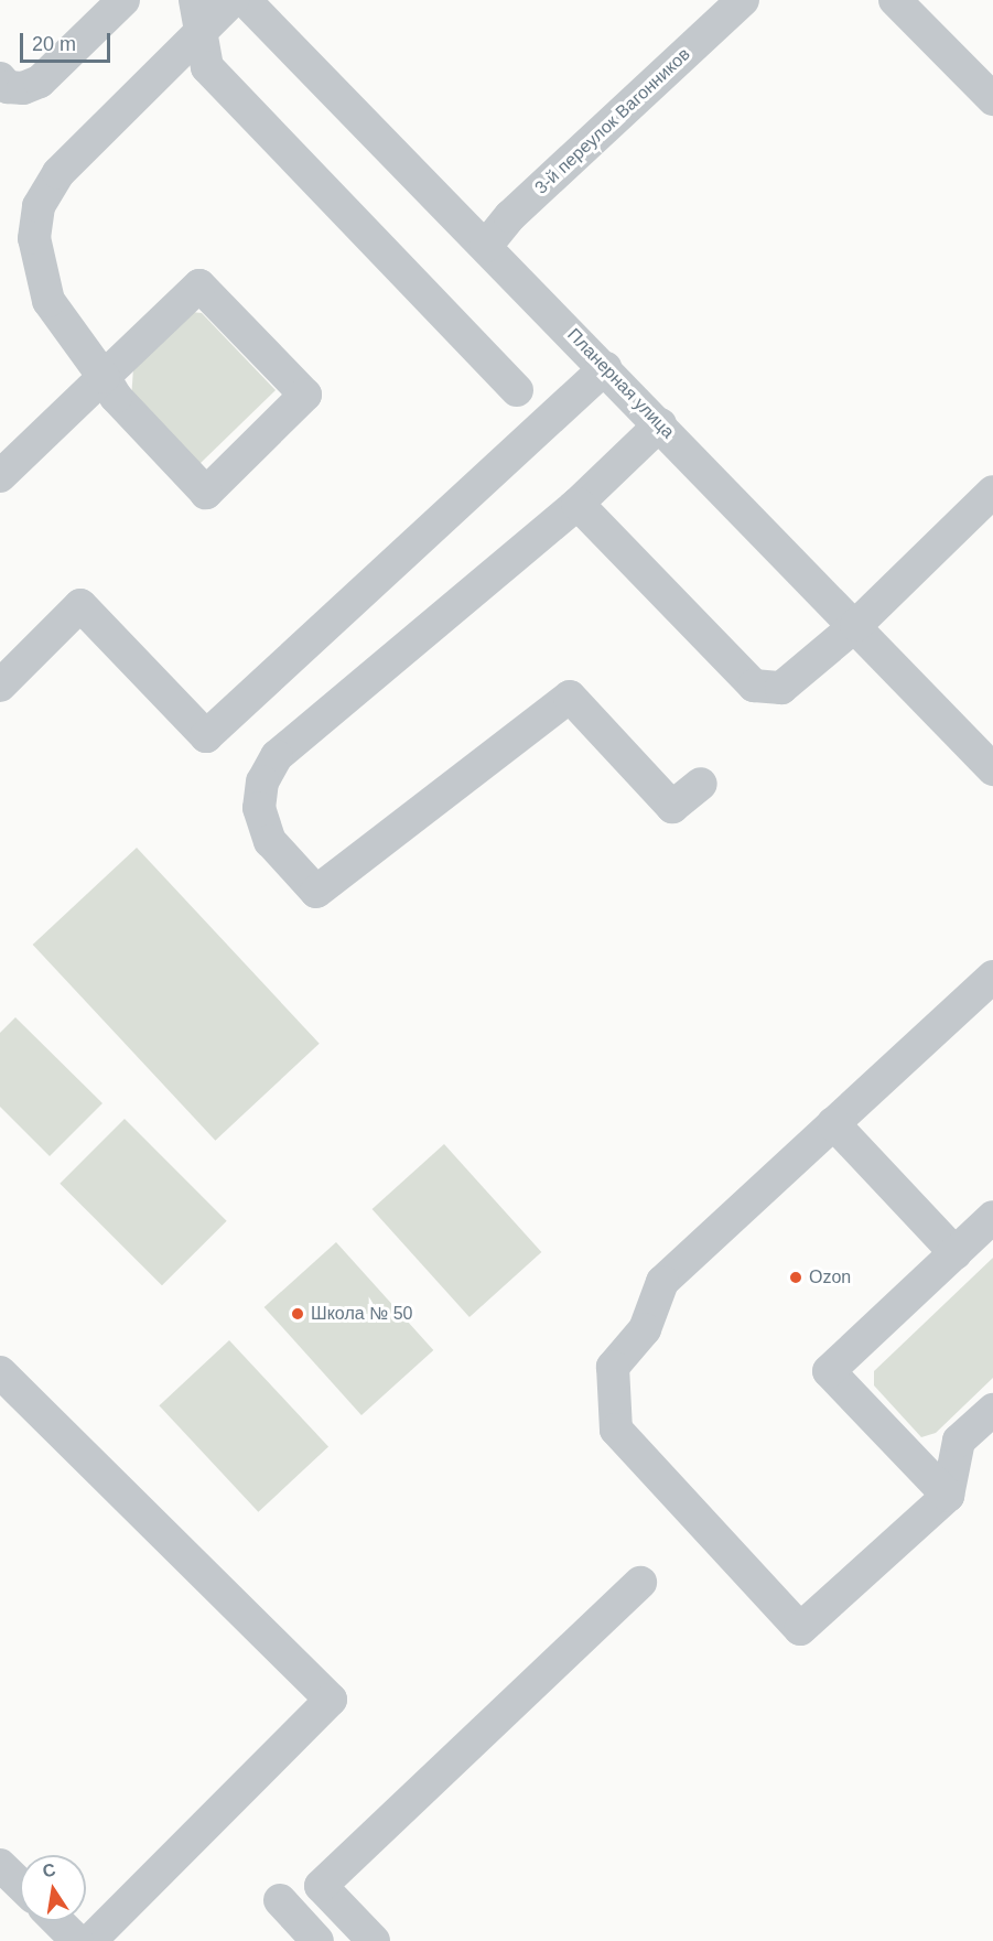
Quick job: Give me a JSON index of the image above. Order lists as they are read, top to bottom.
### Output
{
  "streets": {
    "street": ["3-й переулок Вагонников", "Планерная улица"]
  },
  "crossings": [
    ["3-й переулок Вагонников", "Планерная улица"]
  ],
  "places": ["Ozon", "Школа № 50"],
  "scale_bar": "20 m",
  "north": "top"
}
